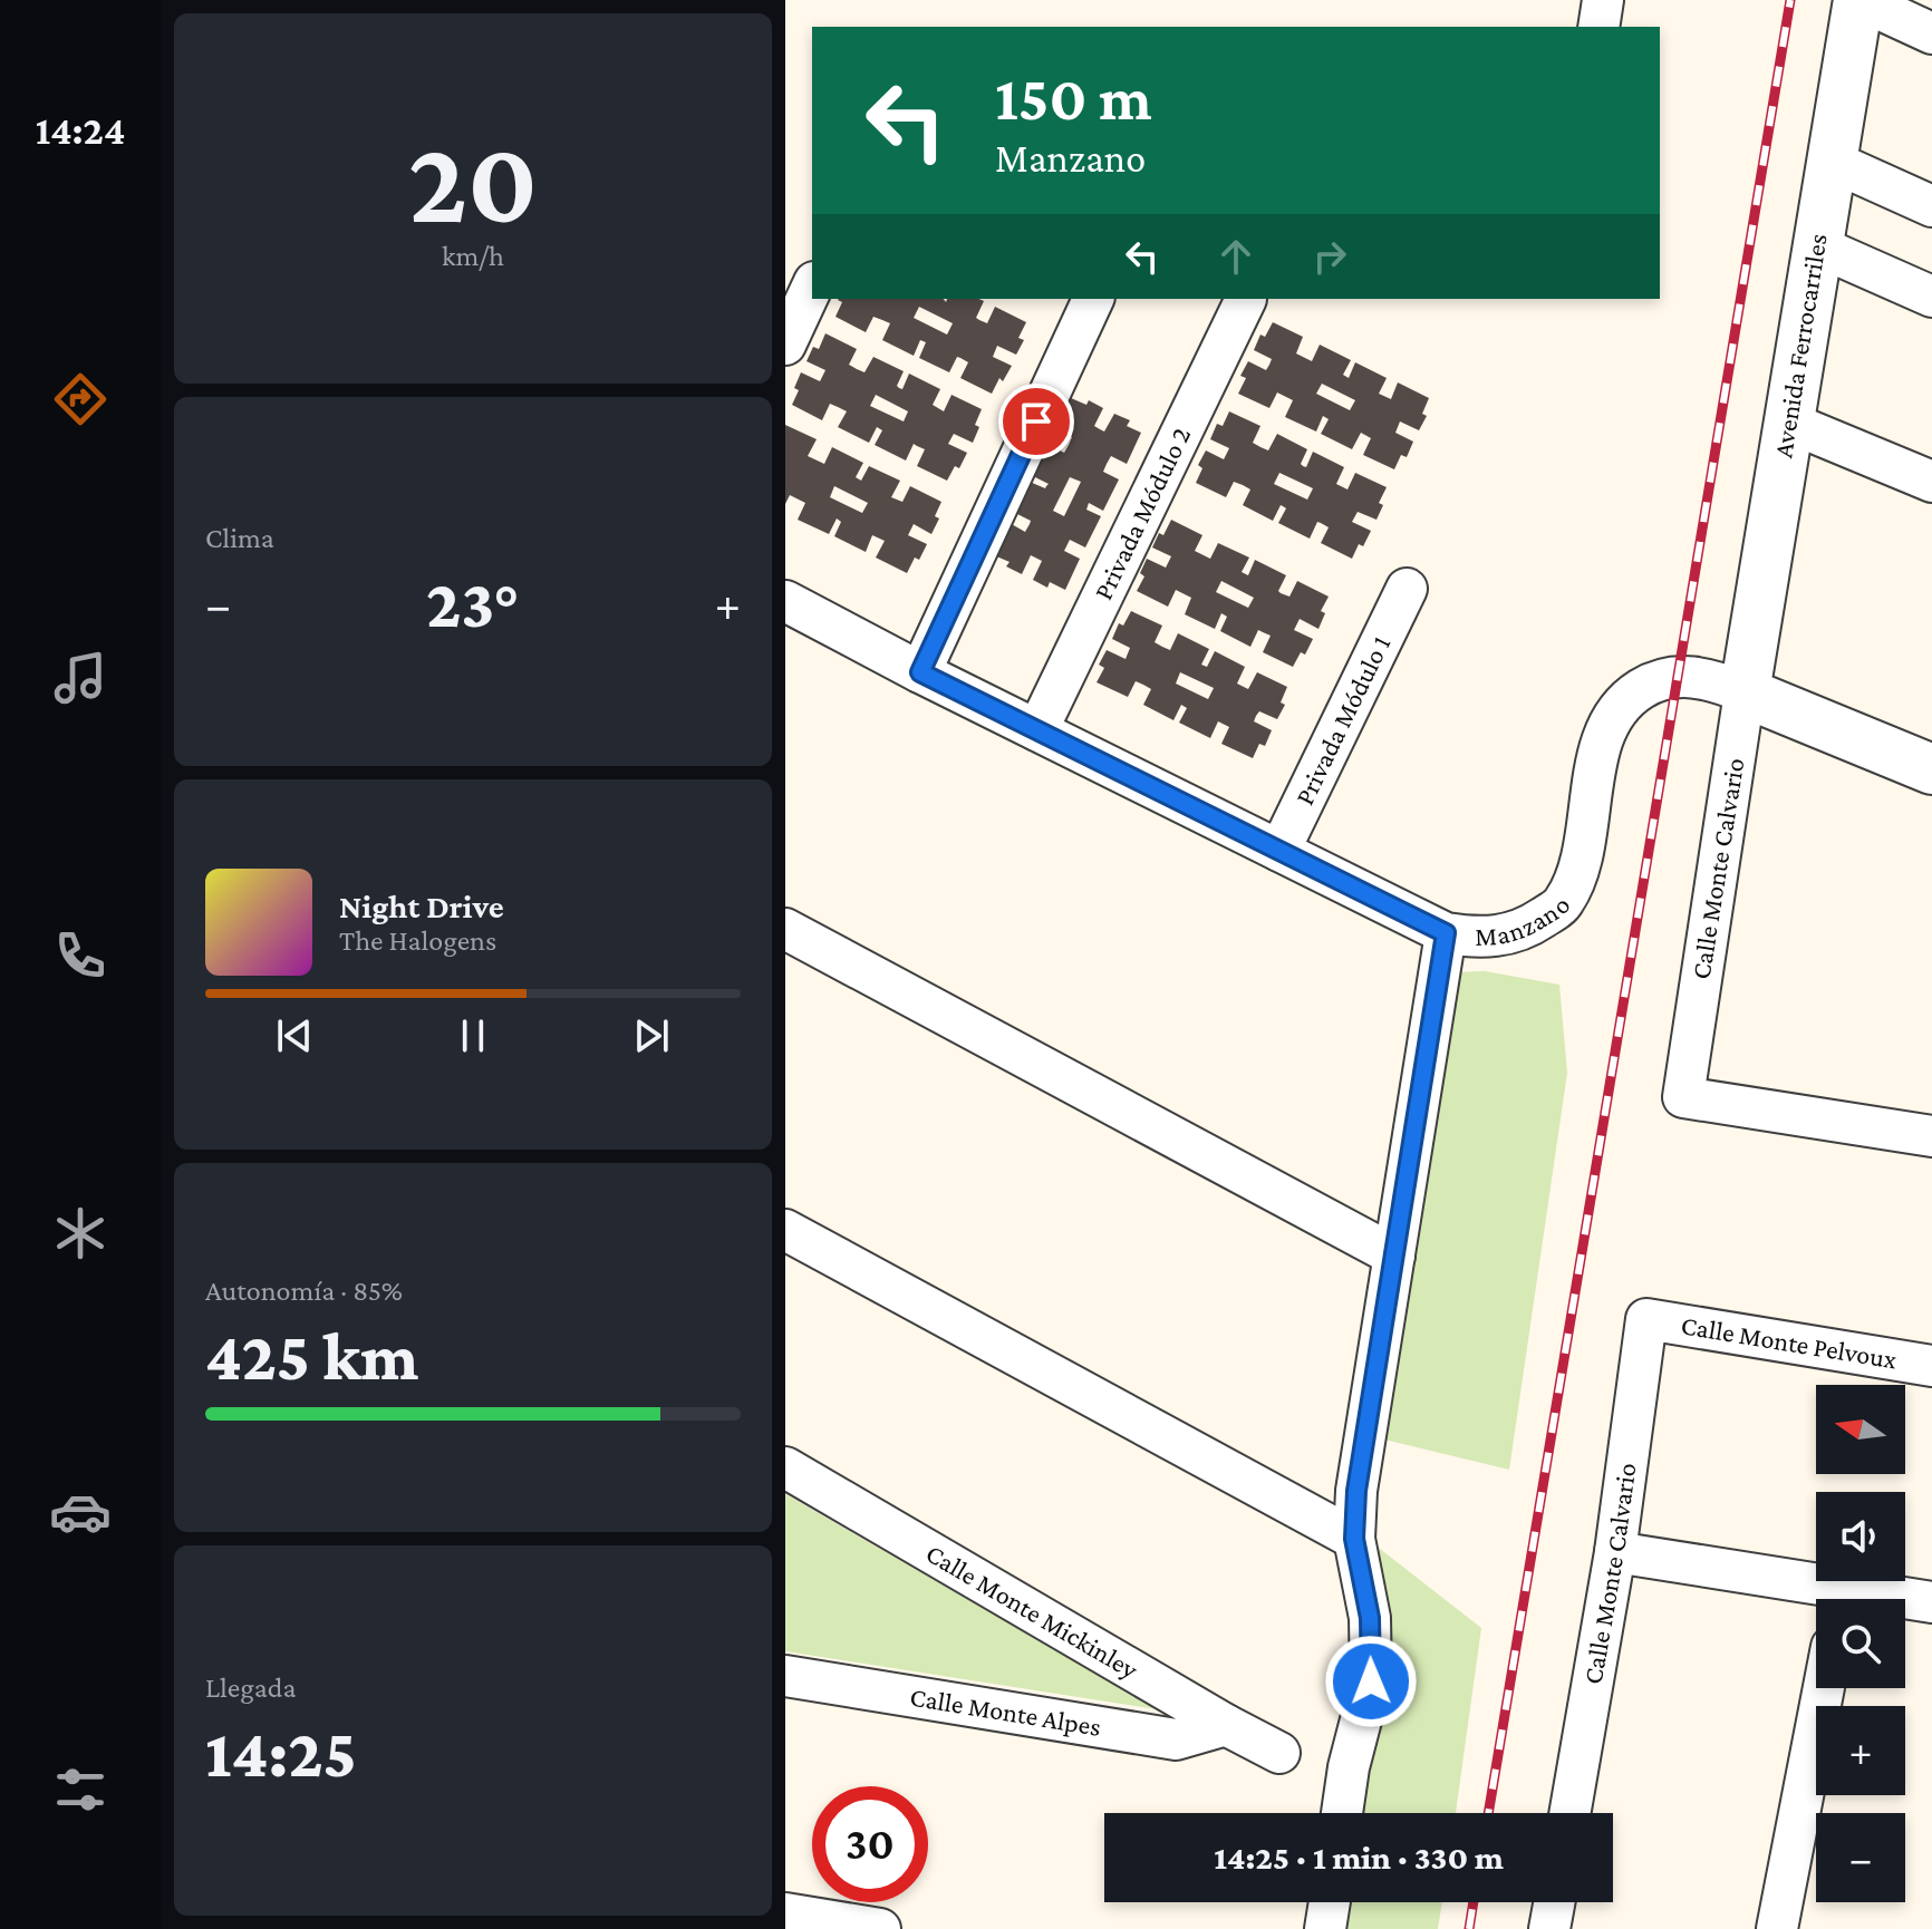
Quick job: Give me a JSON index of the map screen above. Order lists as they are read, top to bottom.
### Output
{
  "streets": {
    "street": [
      "Avenida Ferrocarriles",
      "Privada Módulo 2",
      "Privada Módulo 1",
      "Calle Monte Calvario",
      "Manzano",
      "Calle Monte Pelvoux",
      "Calle Monte Mickinley",
      "Calle Monte Alpes"
    ]
  },
  "crossings": [
    ["Avenida Ferrocarriles", "Calle Monte Calvario"],
    ["Avenida Ferrocarriles", "Manzano"],
    ["Privada Módulo 2", "Manzano"],
    ["Privada Módulo 1", "Manzano"],
    ["Calle Monte Calvario", "Manzano"],
    ["Calle Monte Calvario", "Calle Monte Pelvoux"],
    ["Calle Monte Mickinley", "Calle Monte Alpes"]
  ],
  "north": "left",
  "page": {
    "tabs": "14:24",
    "tile": [
      ["20", "km/h"],
      "Clima",
      ["Autonomía · 85%", "425 km"],
      ["Llegada", "14:25"]
    ],
    "turn": ["150 m", "Manzano"],
    "heat": ["−", "23°", "+"],
    "song": ["Night Drive", "The Halogens"],
    "map_buttons": ["+", "−"],
    "limit": "30",
    "trip": "14:25 · 1 min · 330 m"
  }
}
